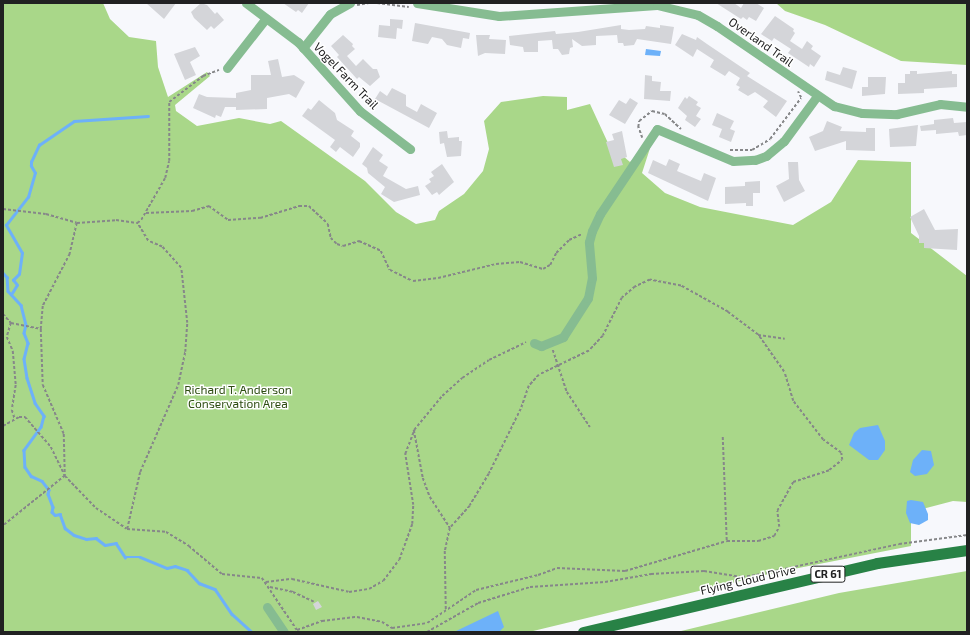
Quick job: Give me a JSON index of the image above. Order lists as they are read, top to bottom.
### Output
{
  "streets": {
    "main road": ["CR 61", "Flying Cloud Drive"],
    "street": ["Overland Trail", "Vogel Farm Trail"]
  },
  "parks": ["Richard T. Anderson Conservation Area"]
}
